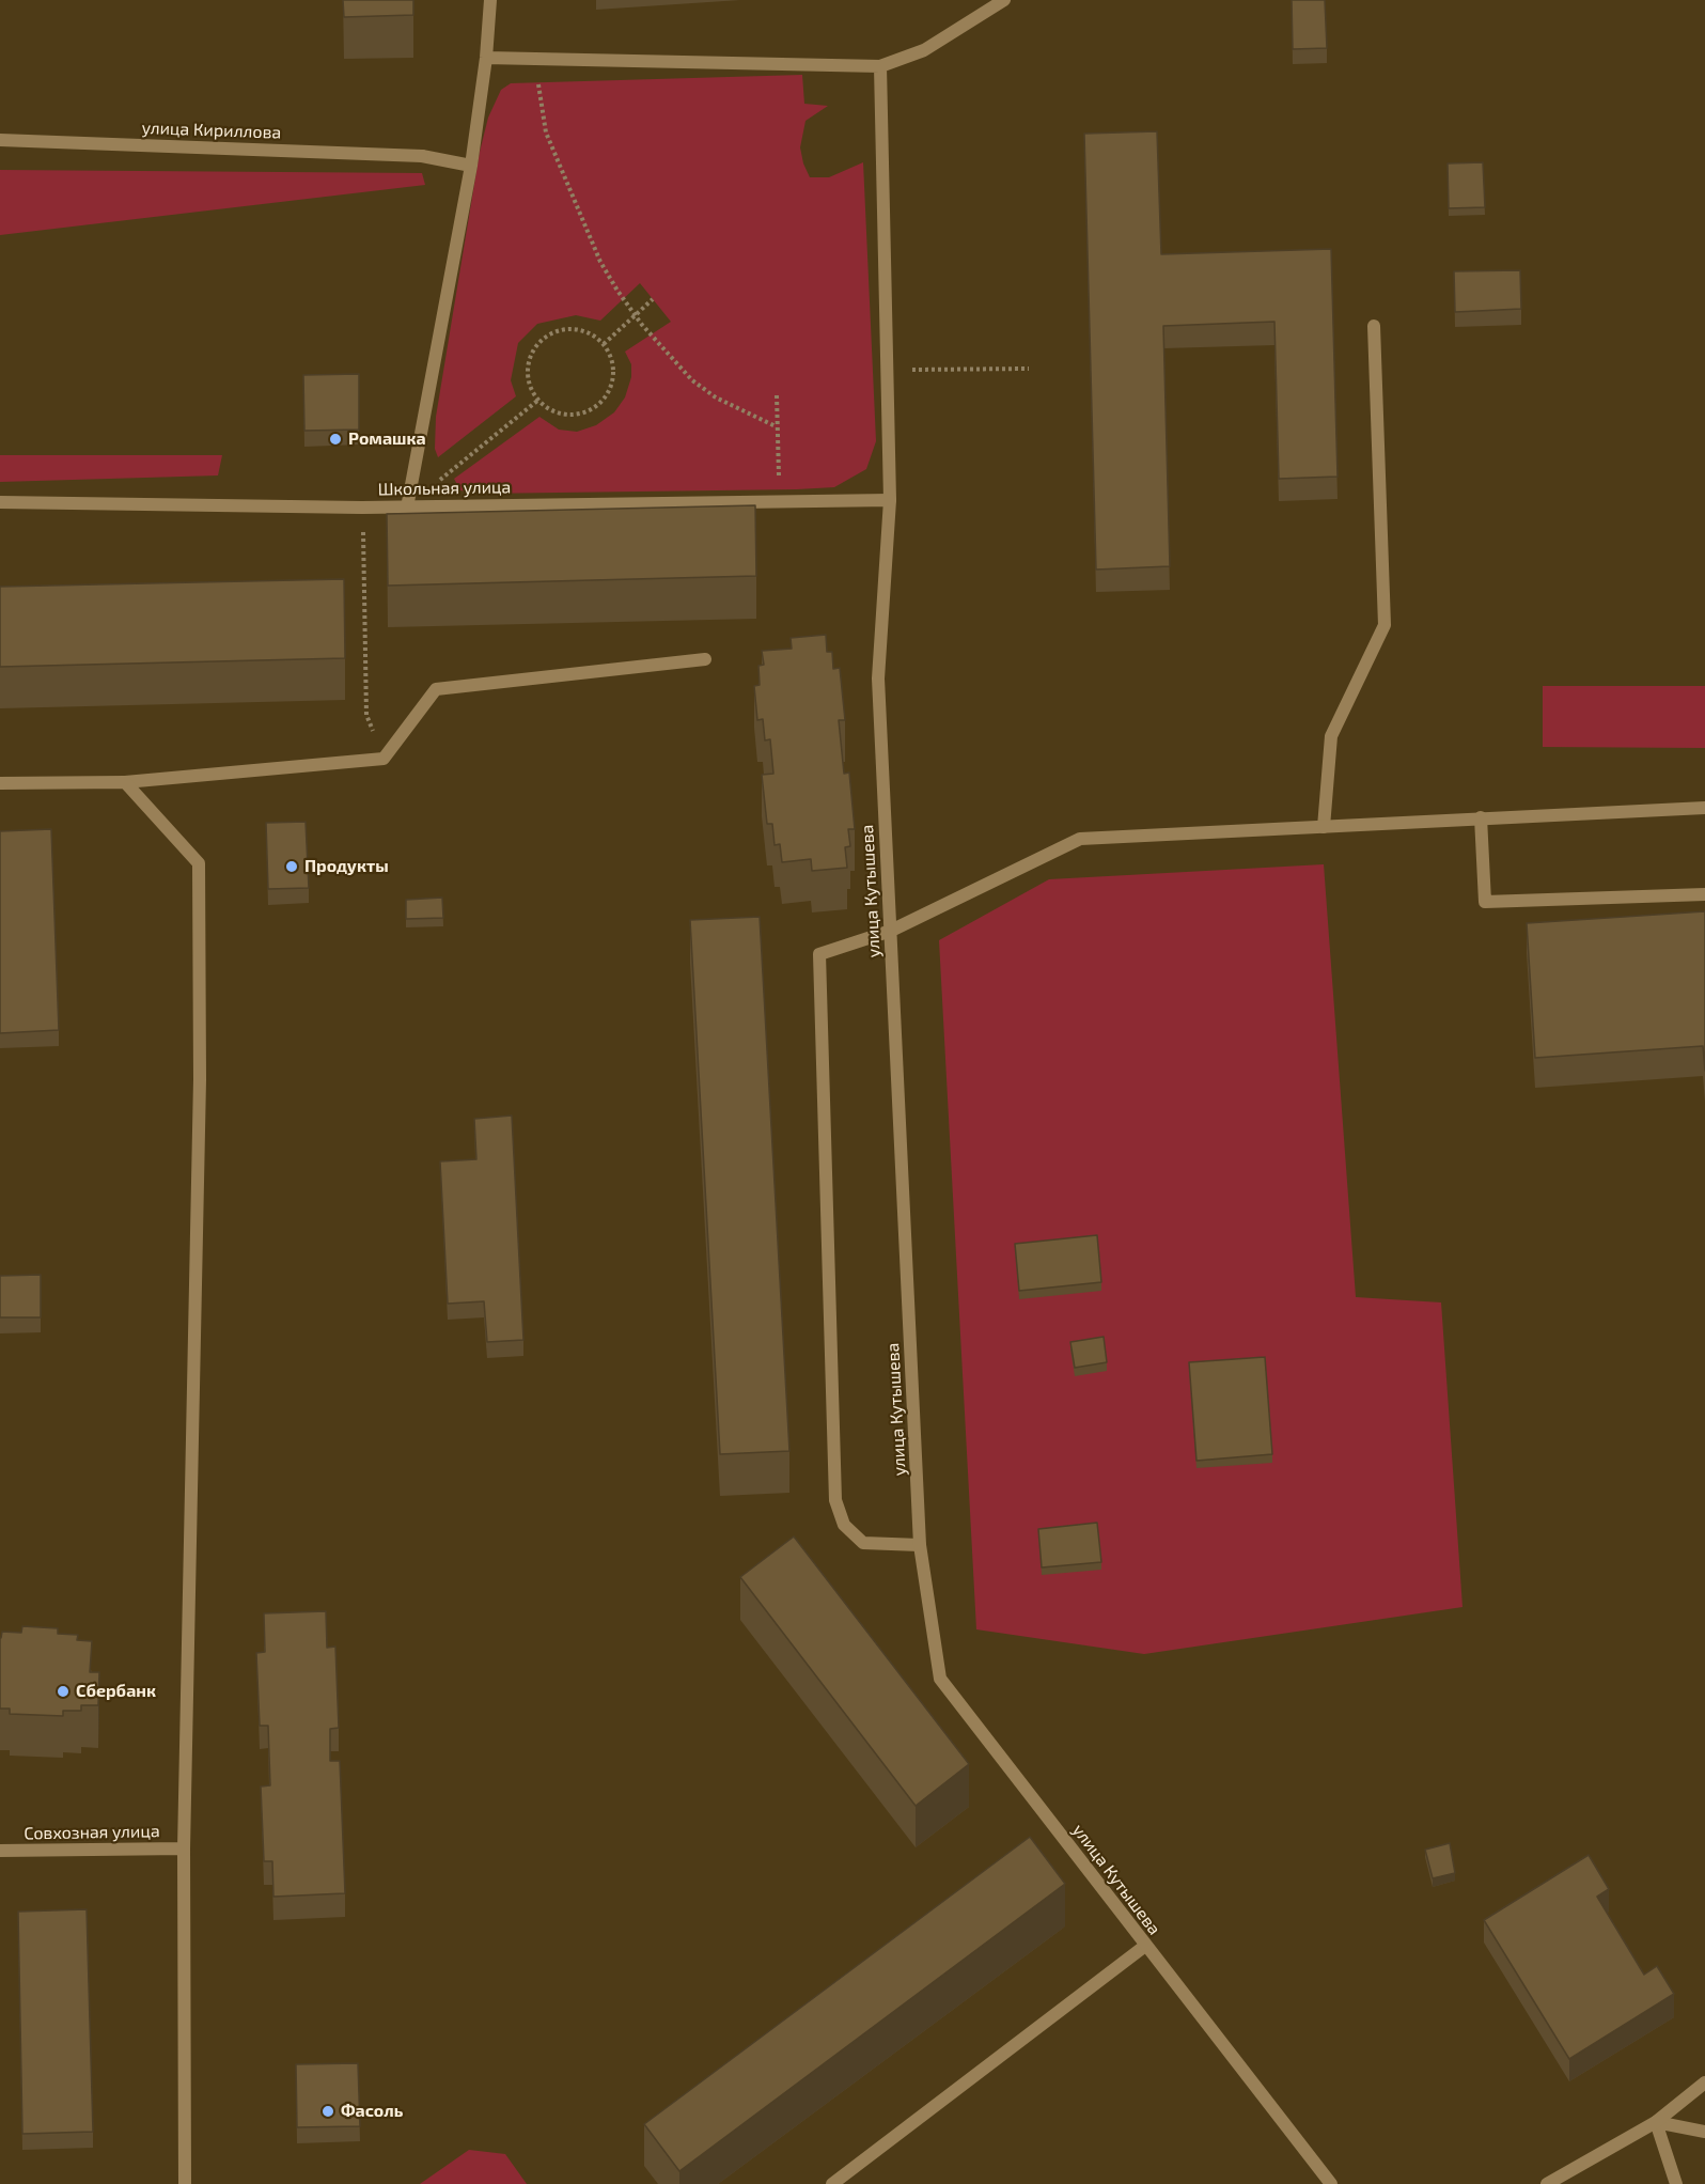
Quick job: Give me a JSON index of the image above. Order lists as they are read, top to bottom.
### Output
{
  "streets": {
    "street": [
      "улица Кириллова",
      "Школьная улица",
      "улица Кутышева",
      "Совхозная улица"
    ]
  },
  "crossings": [
    ["Школьная улица", "улица Кутышева"]
  ],
  "places": [
    "Ромашка",
    "Продукты",
    "Сбербанк",
    "Фасоль"
  ]
}
